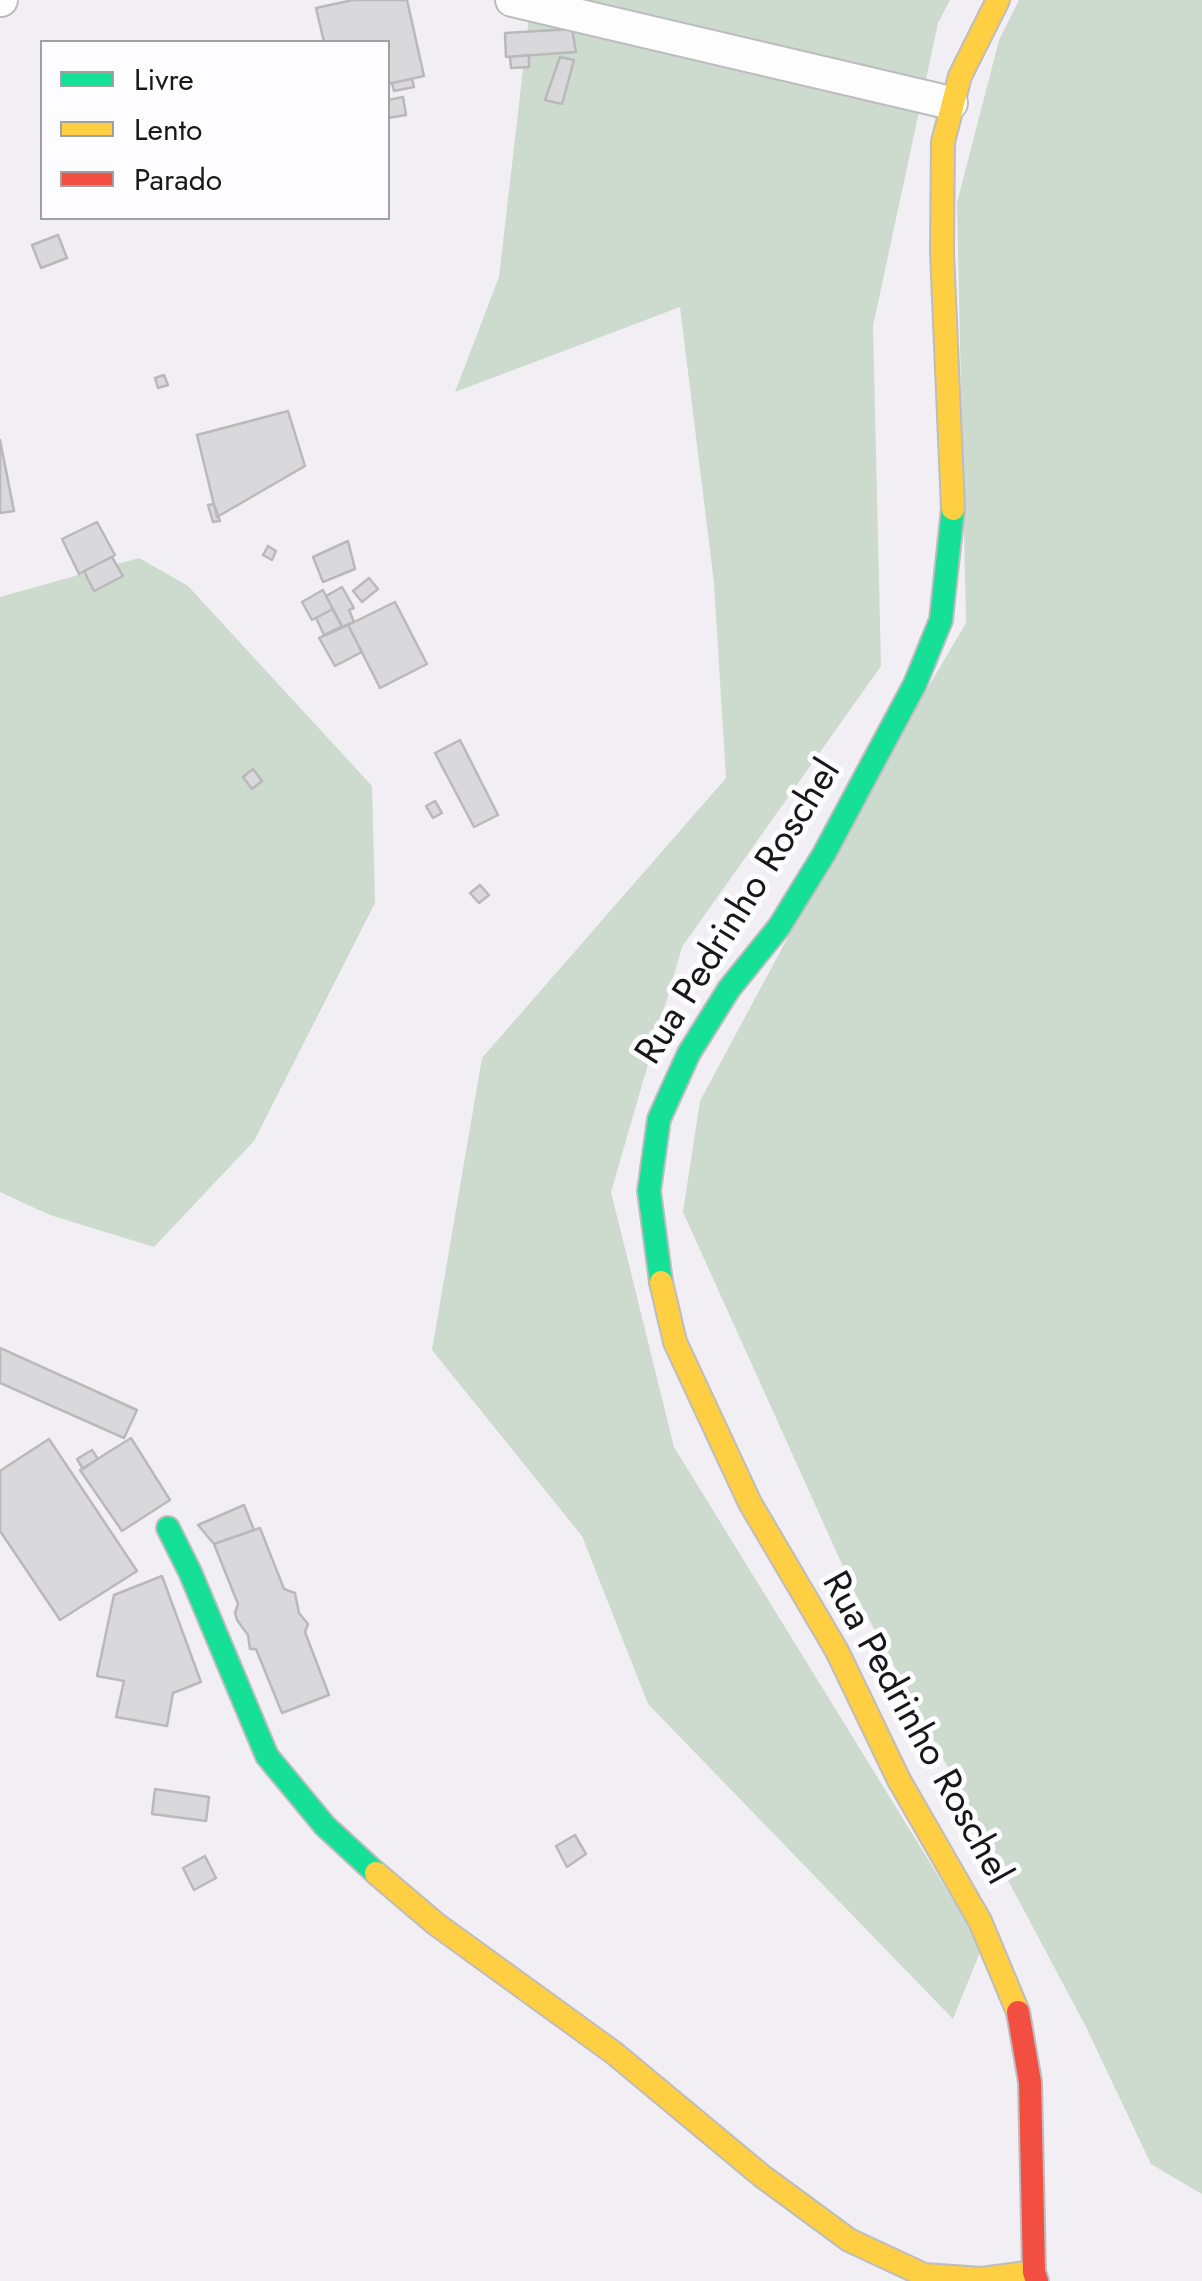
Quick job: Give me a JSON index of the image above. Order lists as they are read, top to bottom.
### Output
{
  "streets": {
    "street": ["Rua Pedrinho Roschel"]
  },
  "legend": ["Livre", "Lento", "Parado"]
}
